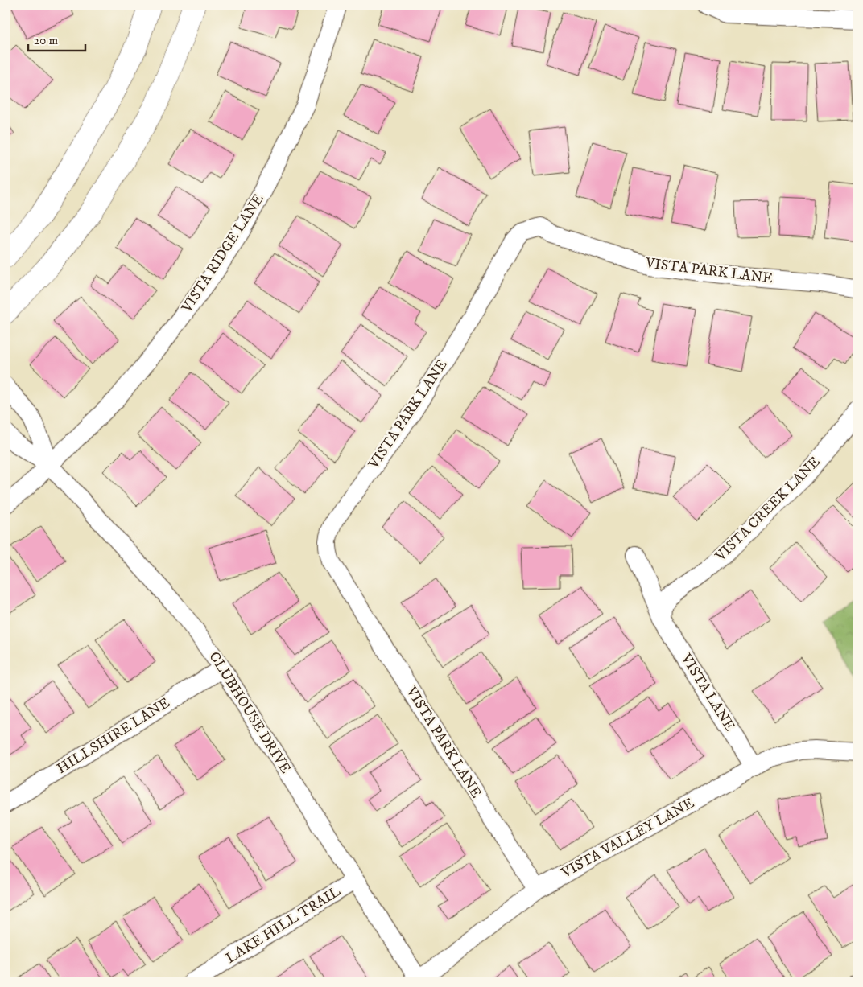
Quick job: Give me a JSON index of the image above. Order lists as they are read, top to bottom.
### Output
{
  "streets": {
    "street": [
      "VISTA RIDGE LANE",
      "VISTA PARK LANE",
      "VISTA CREEK LANE",
      "VISTA LANE",
      "CLUBHOUSE DRIVE",
      "HILLSHIRE LANE",
      "VISTA VALLEY LANE",
      "LAKE HILL TRAIL"
    ]
  },
  "crossings": [
    ["VISTA RIDGE LANE", "CLUBHOUSE DRIVE"],
    ["VISTA PARK LANE", "VISTA VALLEY LANE"],
    ["VISTA CREEK LANE", "VISTA LANE"],
    ["VISTA LANE", "VISTA VALLEY LANE"],
    ["CLUBHOUSE DRIVE", "HILLSHIRE LANE"],
    ["CLUBHOUSE DRIVE", "VISTA VALLEY LANE"],
    ["CLUBHOUSE DRIVE", "LAKE HILL TRAIL"]
  ],
  "scale_bar": "20 m"
}
